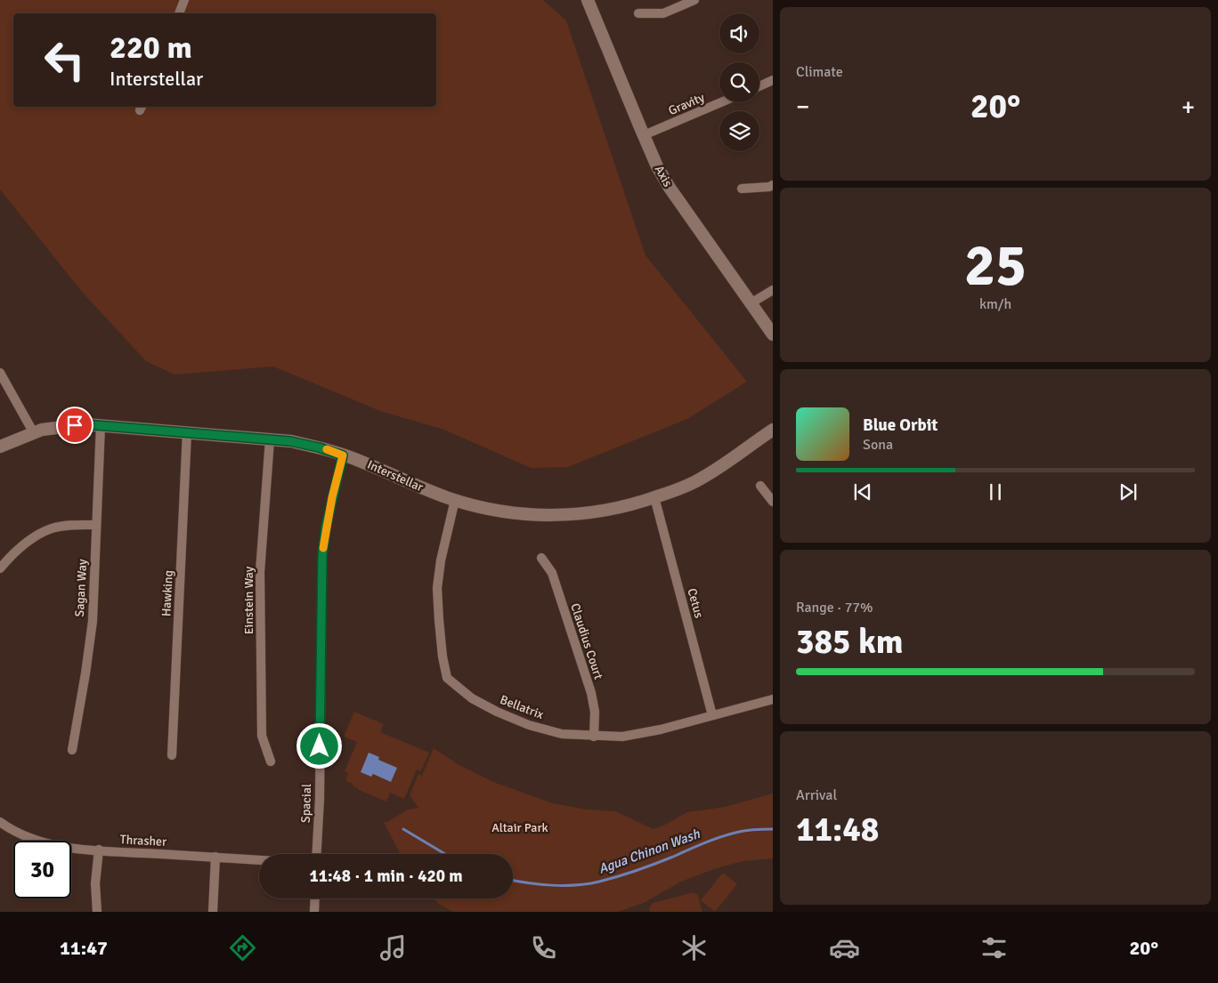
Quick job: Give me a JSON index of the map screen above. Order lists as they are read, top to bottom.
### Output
{
  "streets": {
    "street": [
      "Gravity",
      "Axis",
      "Interstellar",
      "Sagan Way",
      "Hawking",
      "Einstein Way",
      "Cetus",
      "Claudius Court",
      "Bellatrix",
      "Spacial",
      "Thrasher"
    ]
  },
  "crossings": [
    ["Gravity", "Axis"],
    ["Interstellar", "Sagan Way"],
    ["Interstellar", "Hawking"],
    ["Interstellar", "Einstein Way"],
    ["Interstellar", "Cetus"],
    ["Interstellar", "Bellatrix"],
    ["Interstellar", "Spacial"],
    ["Cetus", "Bellatrix"],
    ["Claudius Court", "Bellatrix"]
  ],
  "water": ["Agua Chinon Wash"],
  "parks": ["Altair Park"],
  "page": {
    "tile": [
      "Climate",
      ["25", "km/h"],
      ["Range · 77%", "385 km"],
      ["Arrival", "11:48"]
    ],
    "turn": ["220 m", "Interstellar"],
    "heat": ["−", "20°", "+"],
    "song": ["Blue Orbit", "Sona"],
    "limit": "30",
    "trip": "11:48 · 1 min · 420 m",
    "tabs": ["11:47", "20°"]
  }
}
